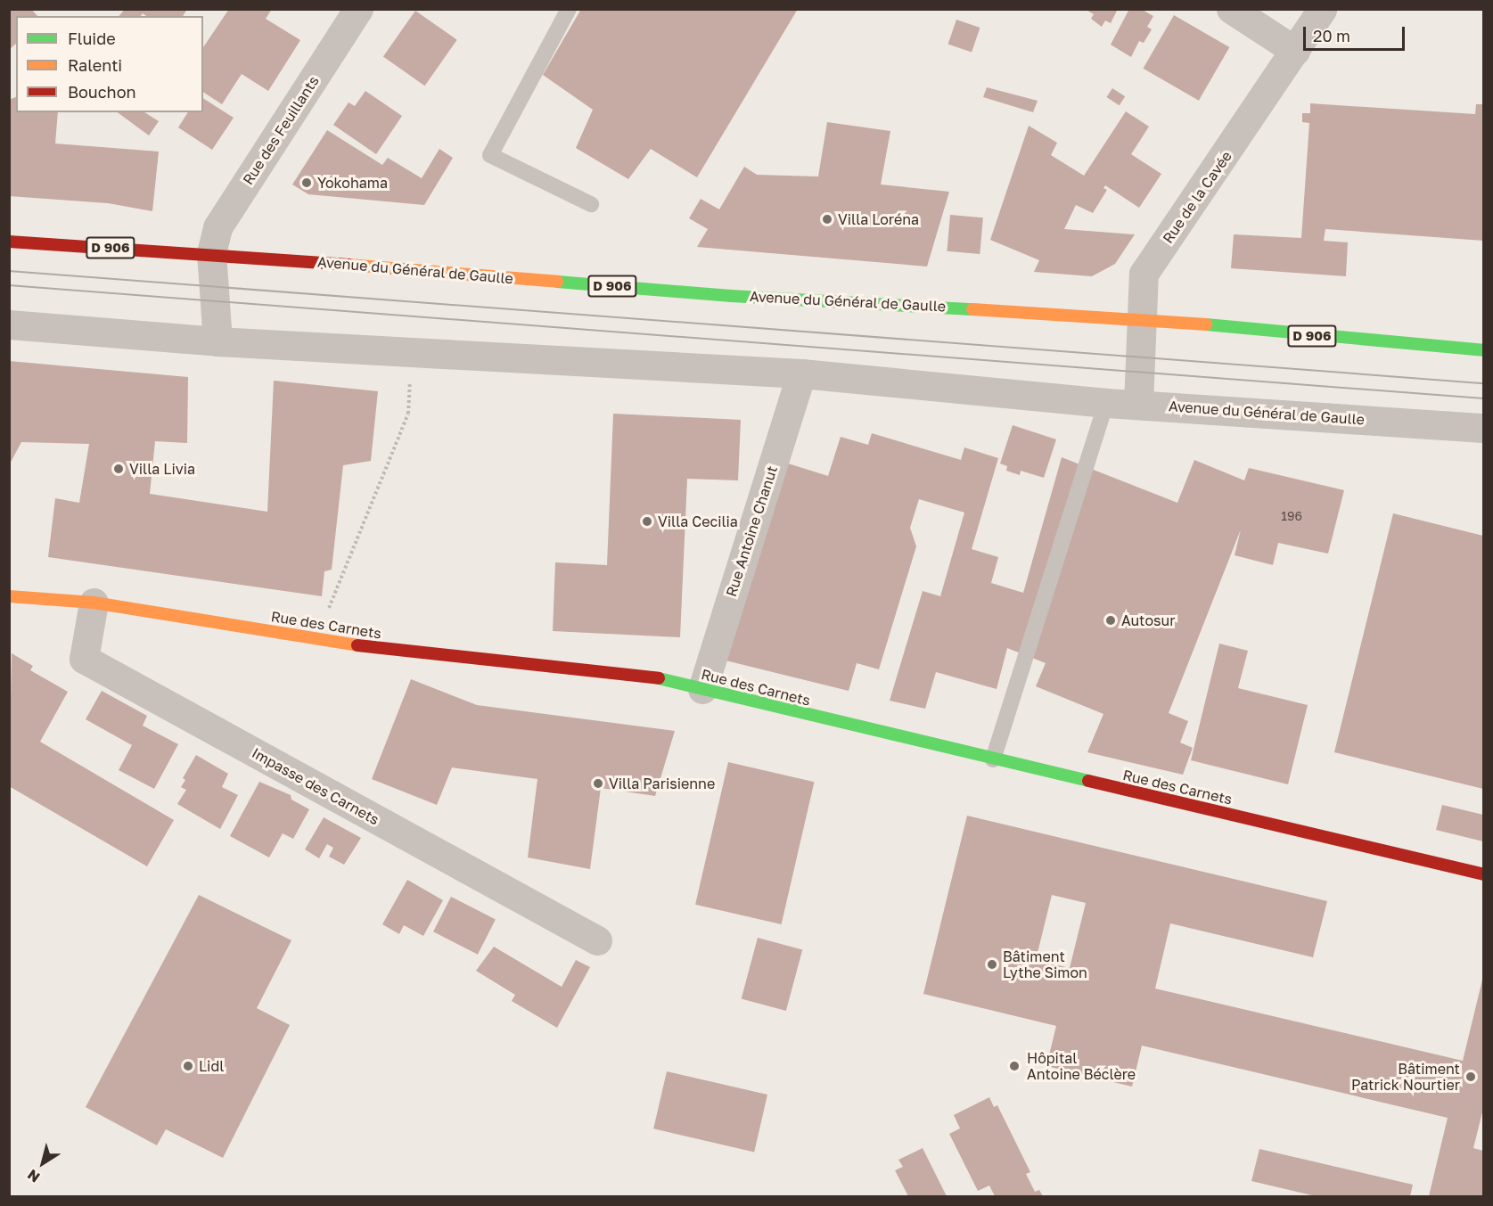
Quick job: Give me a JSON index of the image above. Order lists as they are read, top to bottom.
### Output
{
  "streets": {
    "street": [
      "Rue des Feuillants",
      "Rue de la Cavée",
      "D 906",
      "Avenue du Général de Gaulle",
      "Rue Antoine Chanut",
      "Rue des Carnets",
      "Impasse des Carnets"
    ]
  },
  "crossings": [
    ["Rue des Feuillants", "Avenue du Général de Gaulle"],
    ["Rue de la Cavée", "Avenue du Général de Gaulle"],
    ["Avenue du Général de Gaulle", "Rue Antoine Chanut"],
    ["Rue Antoine Chanut", "Rue des Carnets"],
    ["Rue des Carnets", "Impasse des Carnets"]
  ],
  "places": [
    "Yokohama",
    "Villa Loréna",
    "Villa Livia",
    "Villa Cecilia",
    "Autosur",
    "Villa Parisienne",
    "Bâtiment Lythe Simon",
    "Lidl",
    "Hôpital Antoine Béclère",
    "Bâtiment Patrick Nourtier"
  ],
  "house_numbers": ["196"],
  "legend": ["Fluide", "Ralenti", "Bouchon"],
  "scale_bar": "20 m",
  "north": "bottom left"
}
